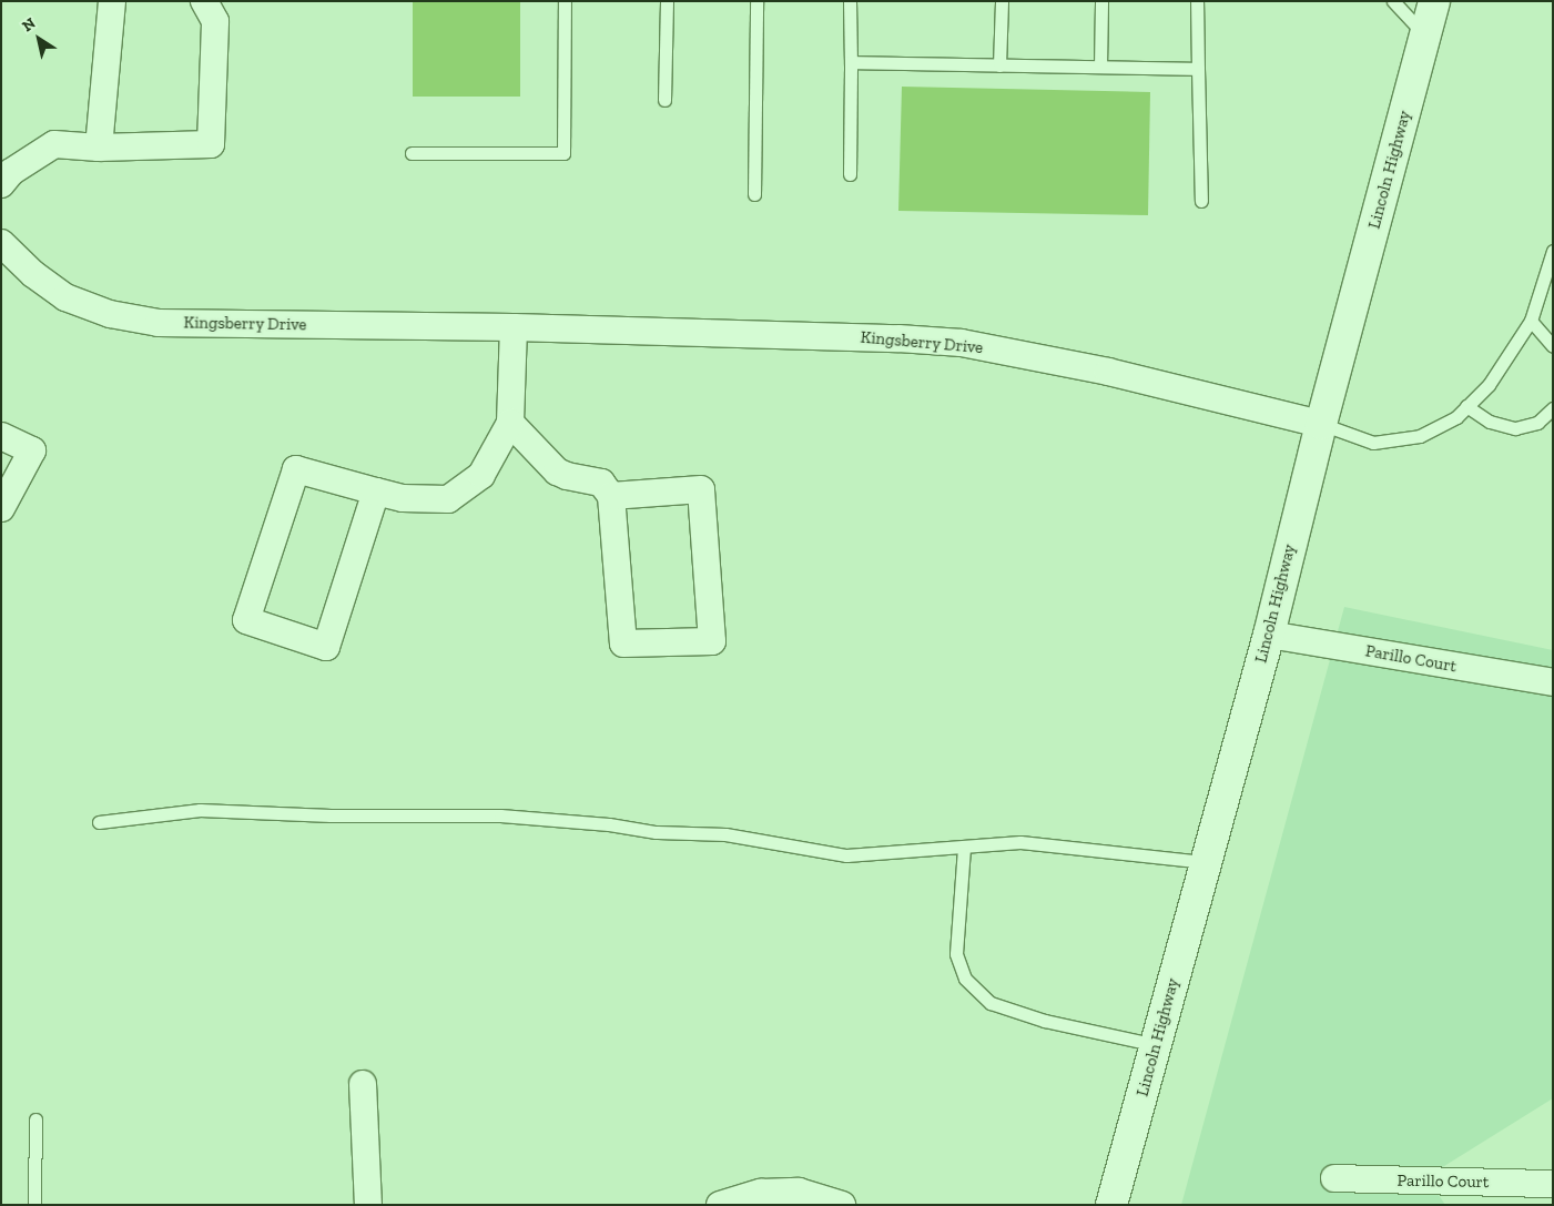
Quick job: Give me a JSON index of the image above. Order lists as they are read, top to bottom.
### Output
{
  "streets": {
    "main road": ["Lincoln Highway"],
    "street": ["Kingsberry Drive", "Parillo Court"]
  },
  "crossings": [
    ["Lincoln Highway", "Kingsberry Drive"],
    ["Lincoln Highway", "Parillo Court"]
  ],
  "north": "top left"
}
